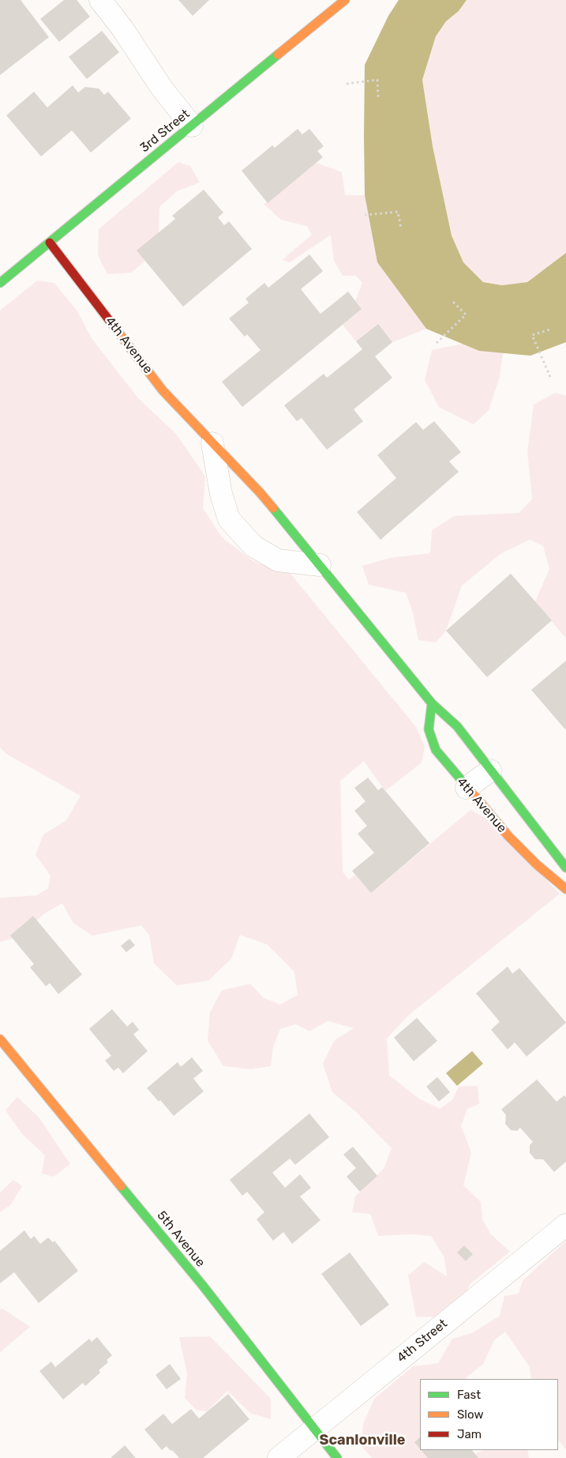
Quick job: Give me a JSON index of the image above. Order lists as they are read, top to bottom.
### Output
{
  "streets": {
    "street": [
      "3rd Street",
      "4th Avenue",
      "5th Avenue",
      "4th Street"
    ]
  },
  "crossings": [
    ["3rd Street", "4th Avenue"],
    ["5th Avenue", "4th Street"]
  ],
  "districts": ["Scanlonville"],
  "legend": ["Fast", "Slow", "Jam"]
}
